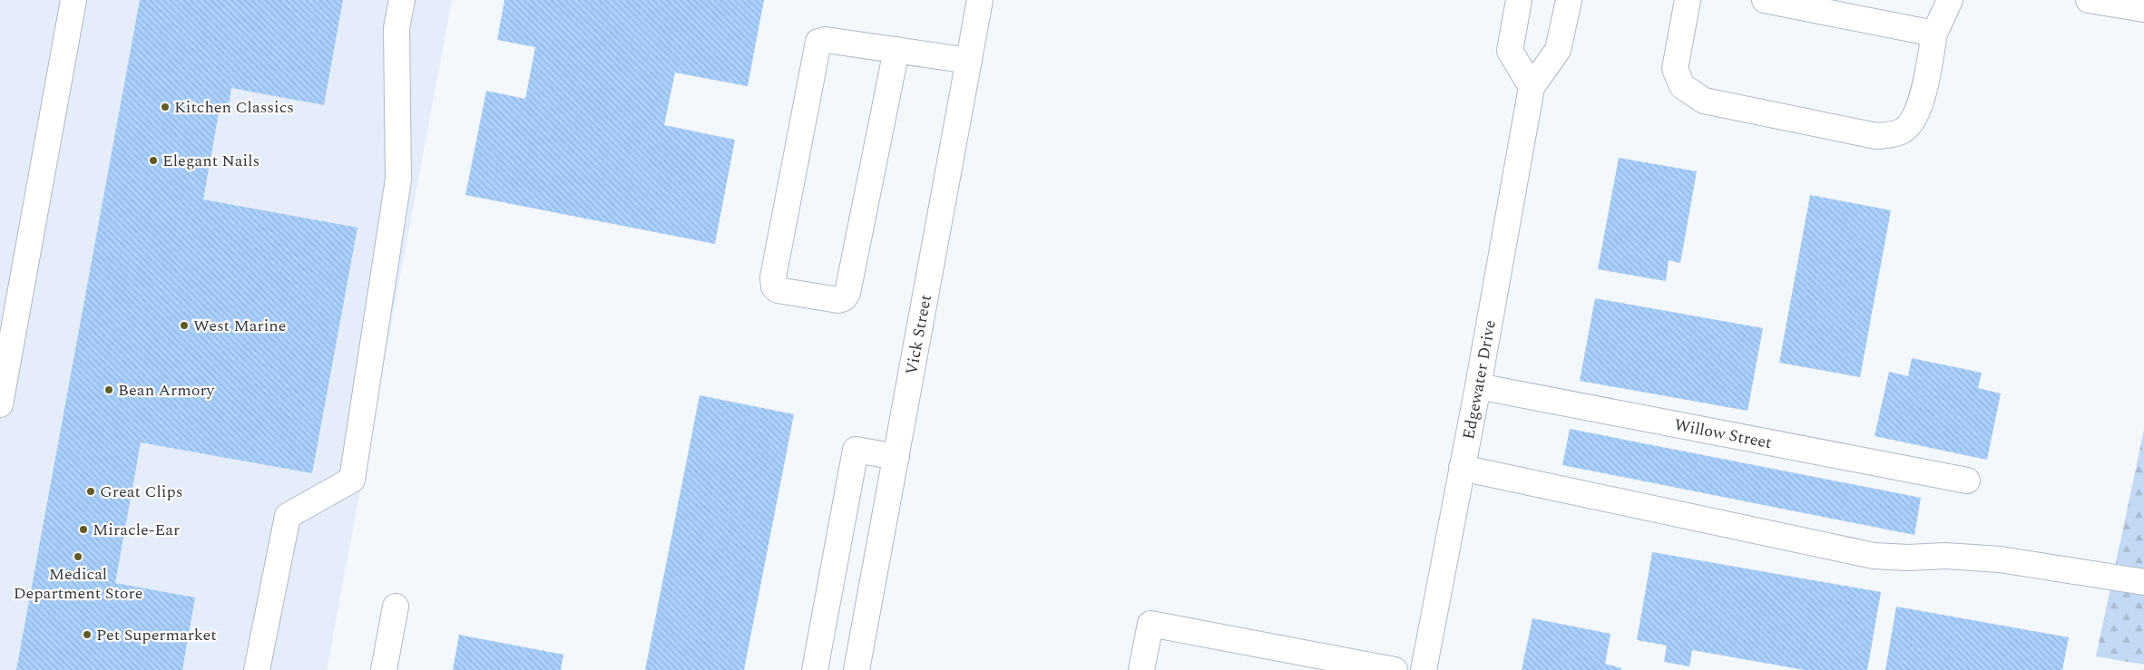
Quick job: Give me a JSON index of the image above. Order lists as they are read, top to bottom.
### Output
{
  "streets": {
    "street": ["Vick Street", "Edgewater Drive", "Willow Street"]
  },
  "crossings": [
    ["Edgewater Drive", "Willow Street"]
  ],
  "places": [
    "Kitchen Classics",
    "Elegant Nails",
    "West Marine",
    "Bean Armory",
    "Great Clips",
    "Miracle-Ear",
    "Medical Department Store",
    "Pet Supermarket"
  ]
}
